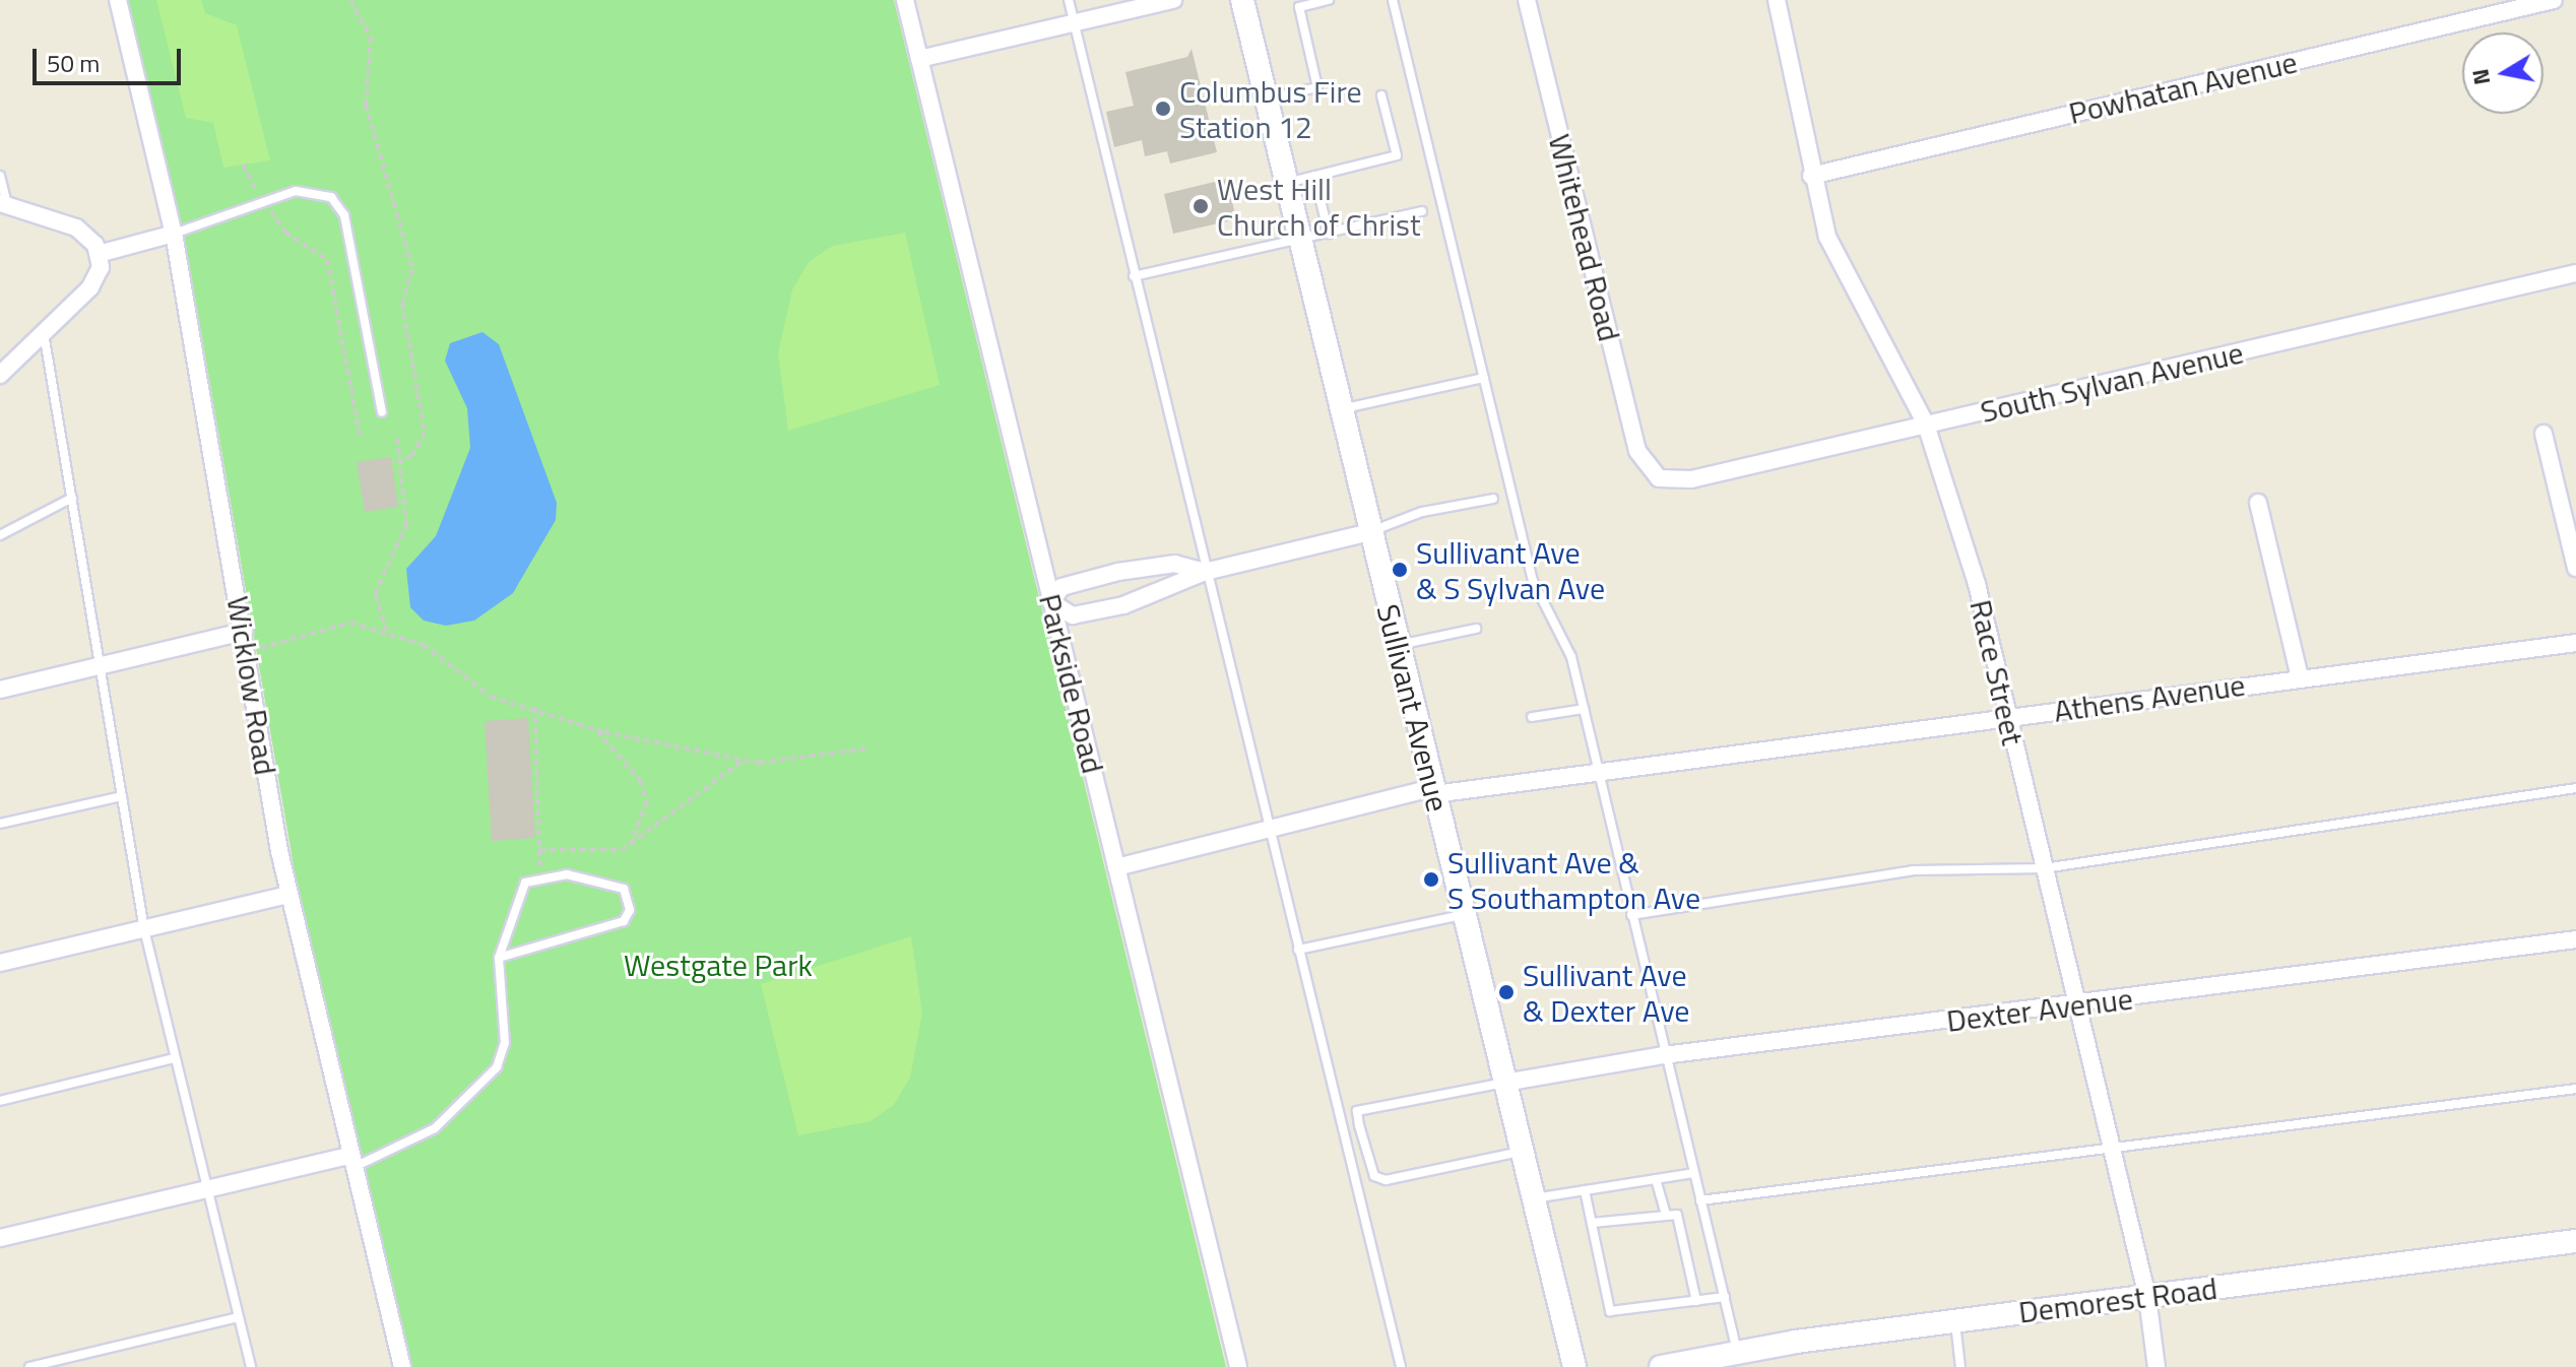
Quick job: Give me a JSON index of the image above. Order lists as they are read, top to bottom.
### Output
{
  "streets": {
    "main road": ["Sullivant Avenue", "Demorest Road"],
    "street": [
      "Powhatan Avenue",
      "Whitehead Road",
      "South Sylvan Avenue",
      "Race Street",
      "Parkside Road",
      "Wicklow Road",
      "Athens Avenue",
      "Dexter Avenue"
    ]
  },
  "crossings": [
    ["Powhatan Avenue", "Race Street"],
    ["Whitehead Road", "South Sylvan Avenue"],
    ["South Sylvan Avenue", "Race Street"],
    ["Race Street", "Athens Avenue"],
    ["Race Street", "Dexter Avenue"],
    ["Race Street", "Demorest Road"],
    ["Parkside Road", "Athens Avenue"],
    ["Athens Avenue", "Sullivant Avenue"],
    ["Sullivant Avenue", "Dexter Avenue"]
  ],
  "parks": ["Westgate Park"],
  "places": [
    "Columbus Fire Station 12",
    "West Hill Church of Christ",
    "Sullivant Ave & S Sylvan Ave",
    "Sullivant Ave & S Southampton Ave",
    "Sullivant Ave & Dexter Ave"
  ],
  "scale_bar": "50 m",
  "north": "left"
}
